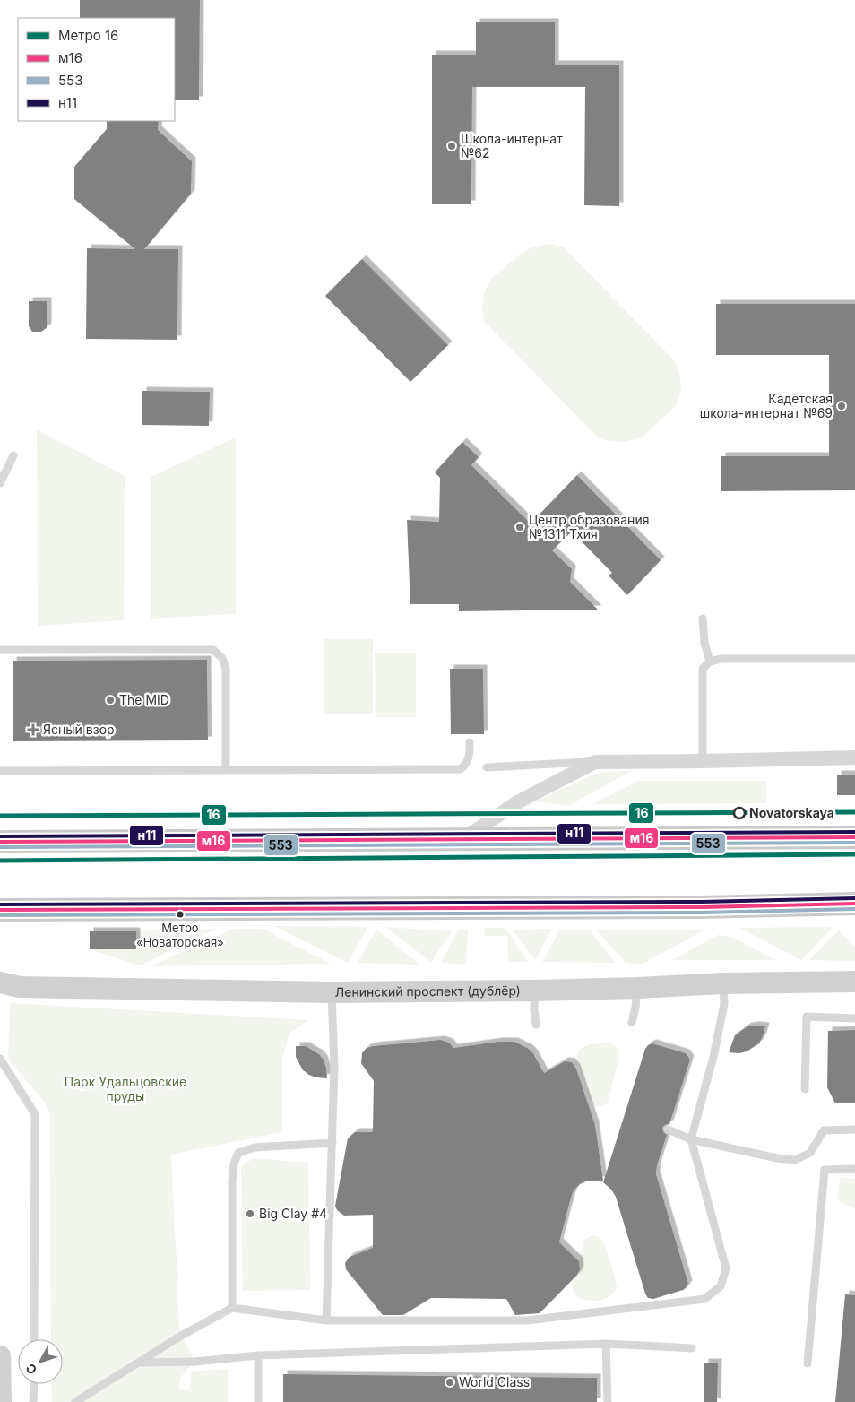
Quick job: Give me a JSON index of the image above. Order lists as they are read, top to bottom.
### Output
{
  "streets": {
    "street": ["Ленинский проспект (дублёр)"]
  },
  "parks": ["Парк Удальцовские пруды"],
  "places": {
    "other": [
      "Школа-интернат №62",
      "Кадетская школа-интернат №69",
      "Центр образования №1311 Тхия",
      "The MID",
      "Novatorskaya",
      "Метро «Новаторская»",
      "Big Clay #4",
      "World Class"
    ],
    "health": ["Ясный взор"]
  },
  "lines": [
    "metro line 16",
    "transit line н11",
    "transit line м16",
    "transit line 553"
  ],
  "legend": [
    "Метро 16",
    "м16",
    "553",
    "н11"
  ],
  "north": "bottom left"
}
